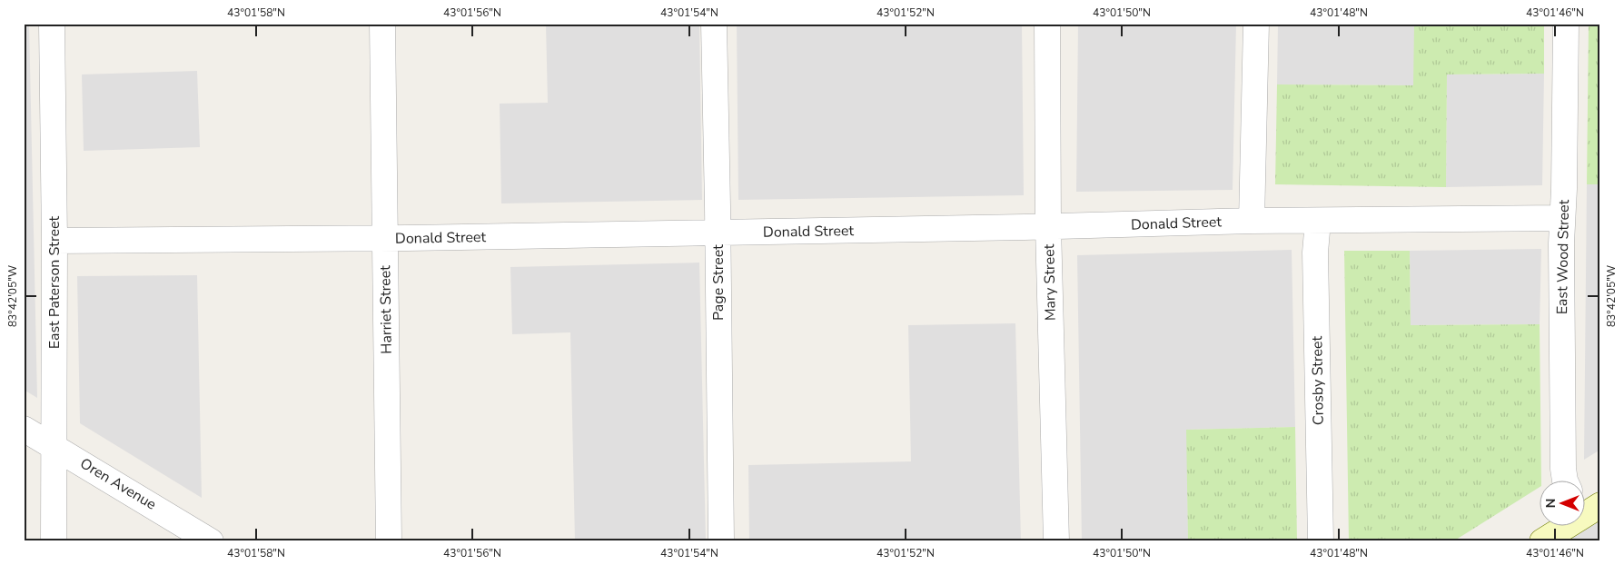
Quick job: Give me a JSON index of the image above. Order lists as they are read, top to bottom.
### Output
{
  "streets": {
    "street": [
      "Donald Street",
      "East Wood Street",
      "East Paterson Street",
      "Page Street",
      "Mary Street",
      "Harriet Street",
      "Crosby Street",
      "Oren Avenue"
    ]
  },
  "crossings": [
    ["Donald Street", "East Wood Street"],
    ["Donald Street", "East Paterson Street"],
    ["Donald Street", "Page Street"],
    ["Donald Street", "Mary Street"],
    ["Donald Street", "Harriet Street"],
    ["Donald Street", "Crosby Street"],
    ["East Paterson Street", "Oren Avenue"]
  ],
  "north": "left",
  "coordinates": [
    "43°01'58\"N",
    "43°01'56\"N",
    "43°01'54\"N",
    "43°01'52\"N",
    "43°01'50\"N",
    "43°01'48\"N",
    "43°01'46\"N",
    "83°42'05\"W"
  ]
}
